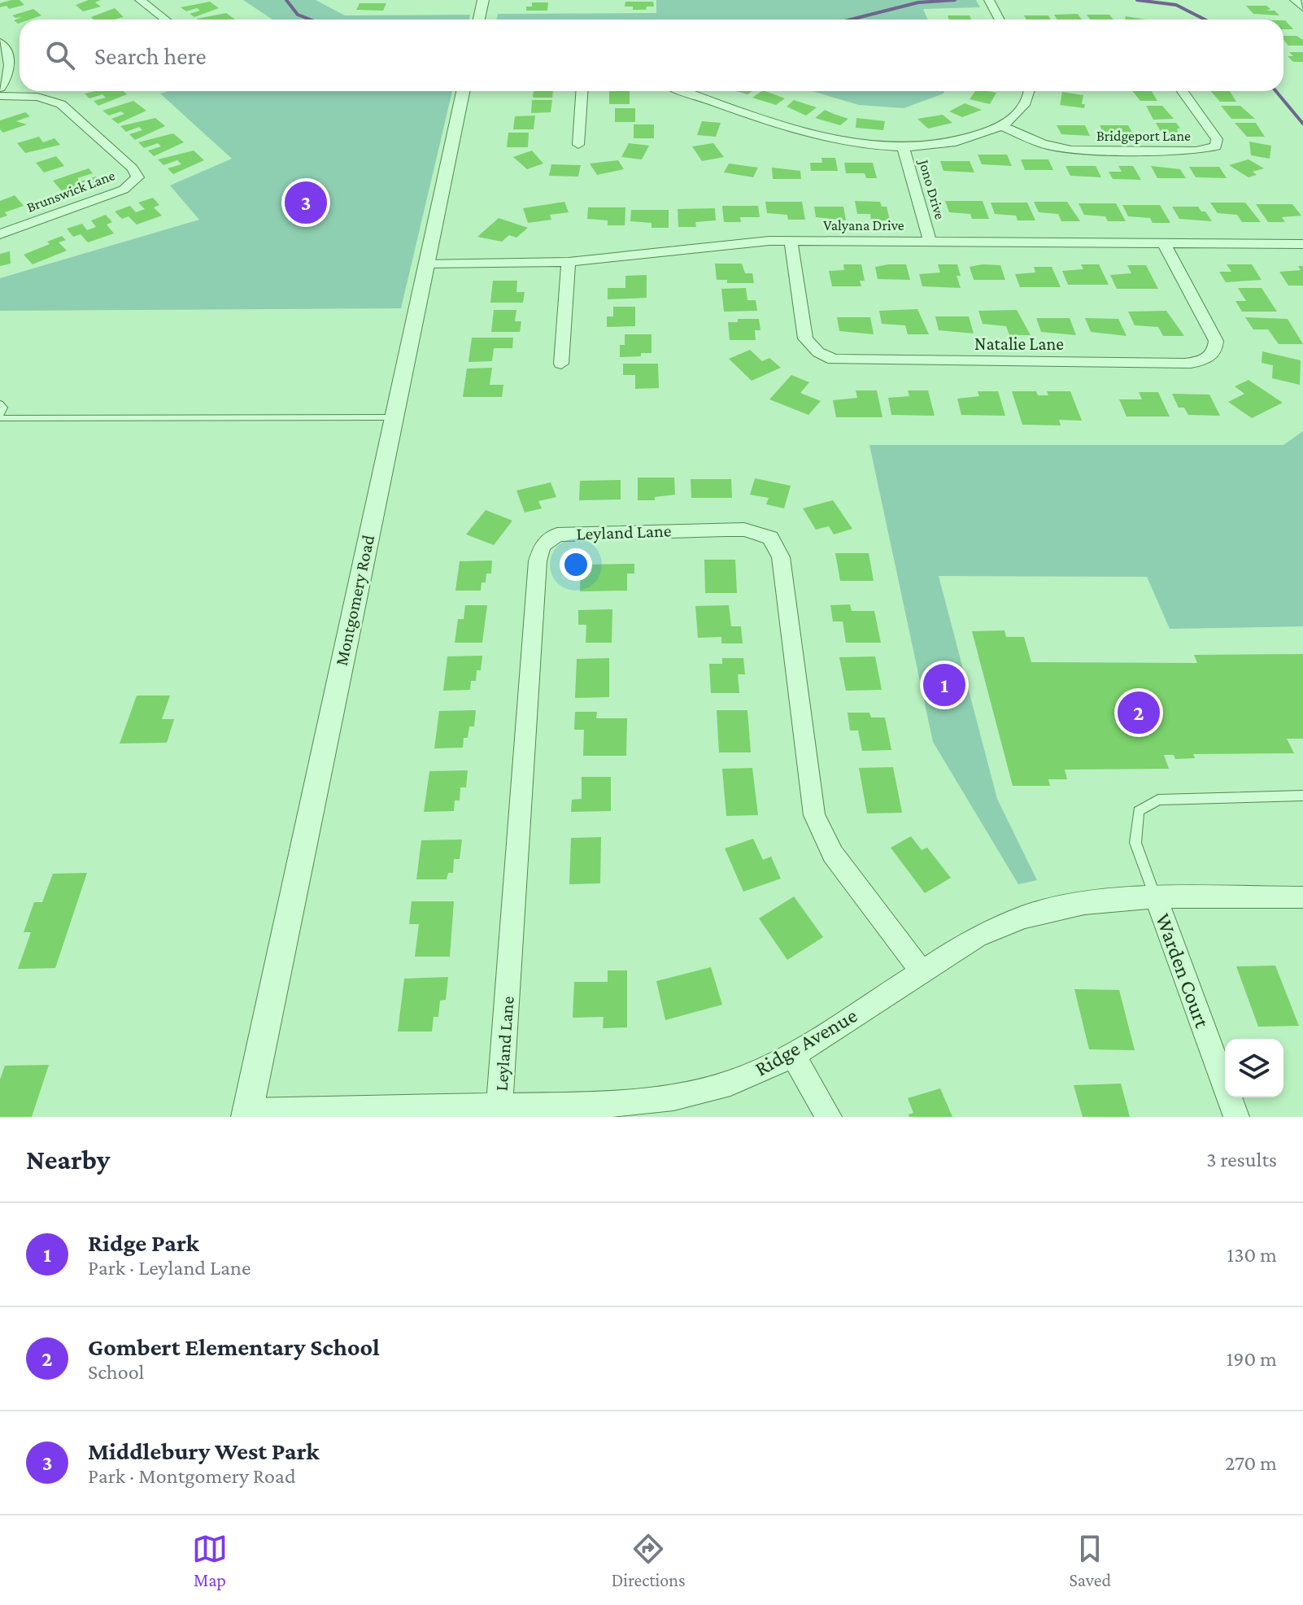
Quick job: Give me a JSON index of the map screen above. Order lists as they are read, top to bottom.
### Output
{
  "streets": {
    "street": [
      "Bridgeport Lane",
      "Jono Drive",
      "Brunswick Lane",
      "Valyana Drive",
      "Natalie Lane",
      "Leyland Lane",
      "Montgomery Road",
      "Warden Court",
      "Ridge Avenue"
    ]
  },
  "crossings": [
    ["Jono Drive", "Valyana Drive"],
    ["Valyana Drive", "Natalie Lane"],
    ["Valyana Drive", "Montgomery Road"],
    ["Leyland Lane", "Ridge Avenue"],
    ["Montgomery Road", "Ridge Avenue"],
    ["Warden Court", "Ridge Avenue"]
  ],
  "page": {
    "search": "Search here",
    "pins": ["3", "1", "2"],
    "heading": ["Nearby", "3 results"],
    "list": [
      {
        "mark": "1",
        "name": "Ridge Park",
        "note": "Park · Leyland Lane",
        "value": "130 m"
      },
      {
        "mark": "2",
        "name": "Gombert Elementary School",
        "note": "School",
        "value": "190 m"
      },
      {
        "mark": "3",
        "name": "Middlebury West Park",
        "note": "Park · Montgomery Road",
        "value": "270 m"
      }
    ],
    "nav": ["Map", "Directions", "Saved"]
  }
}
